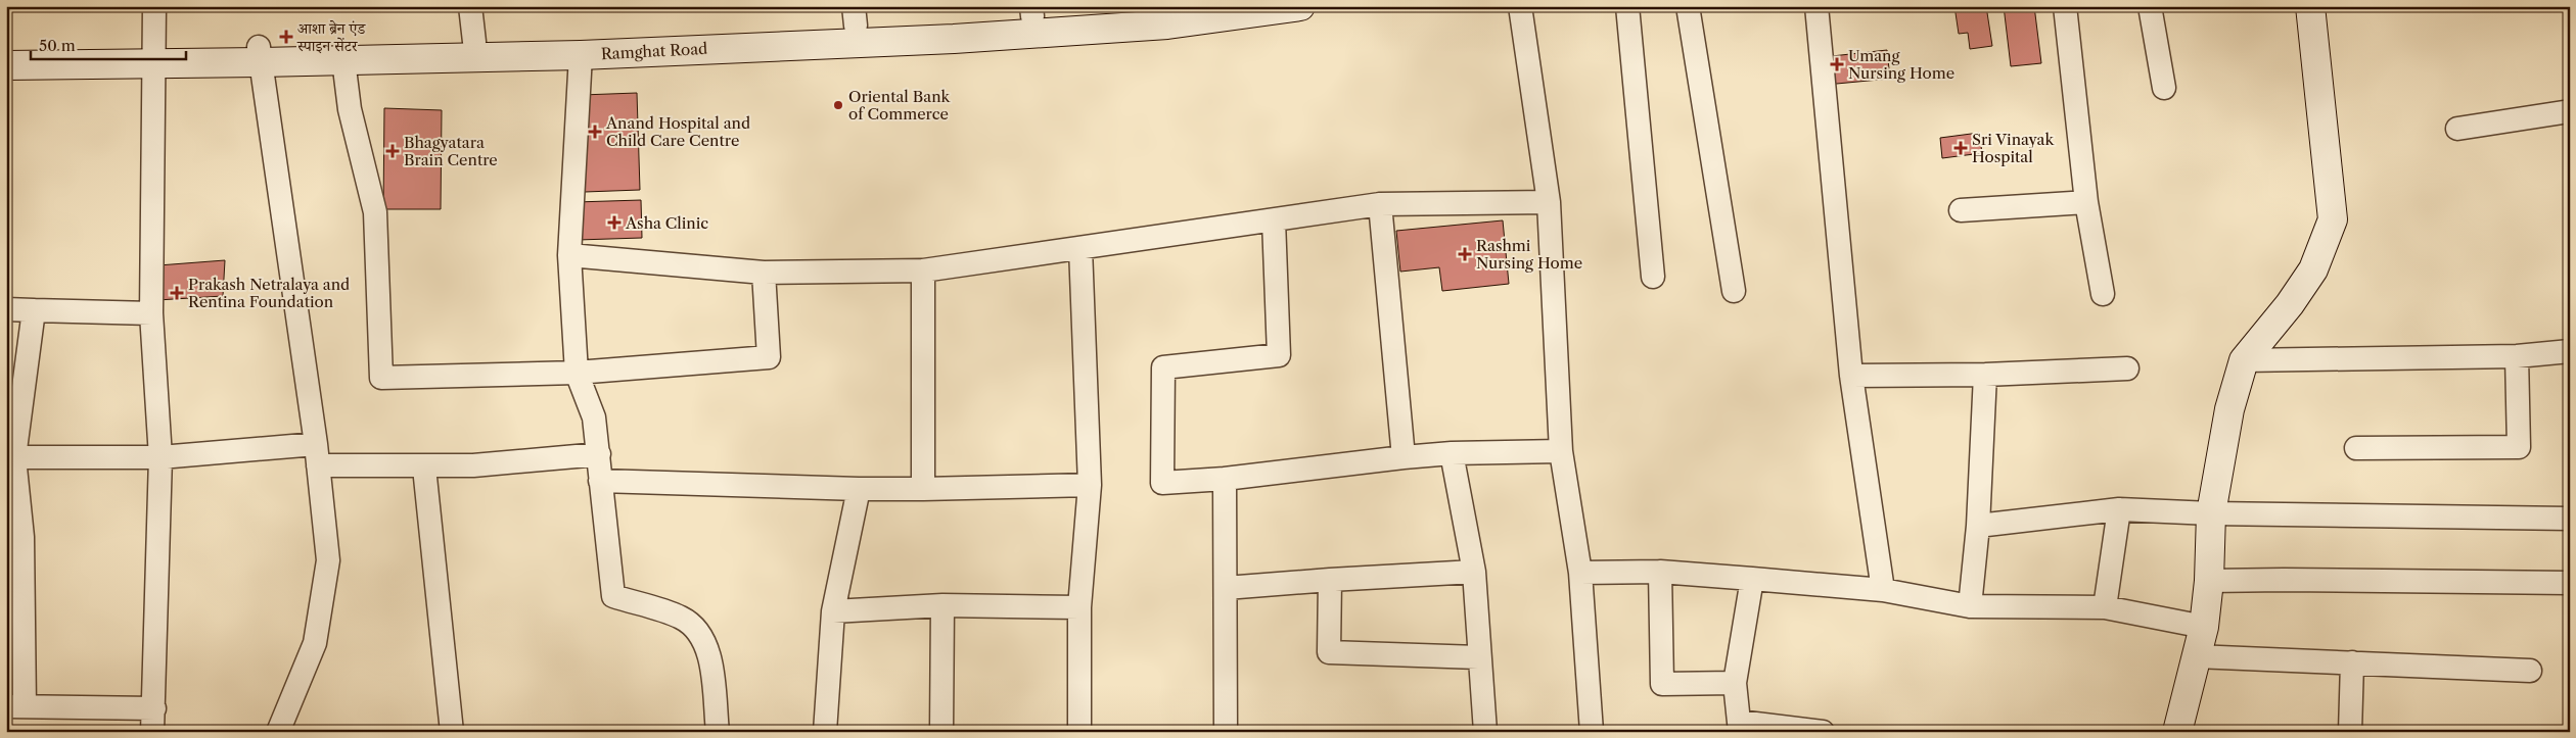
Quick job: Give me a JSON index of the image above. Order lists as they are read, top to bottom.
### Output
{
  "streets": {
    "main road": ["Ramghat Road"]
  },
  "places": {
    "health": [
      "आशा ब्रेन एंड स्पाइन सेंटर",
      "Umang Nursing Home",
      "Anand Hospital and Child Care Centre",
      "Sri Vinayak Hospital",
      "Bhagyatara Brain Centre",
      "Asha Clinic",
      "Rashmi Nursing Home",
      "Prakash Netralaya and Rentina Foundation"
    ],
    "other": ["Oriental Bank of Commerce"]
  },
  "scale_bar": "50 m"
}
